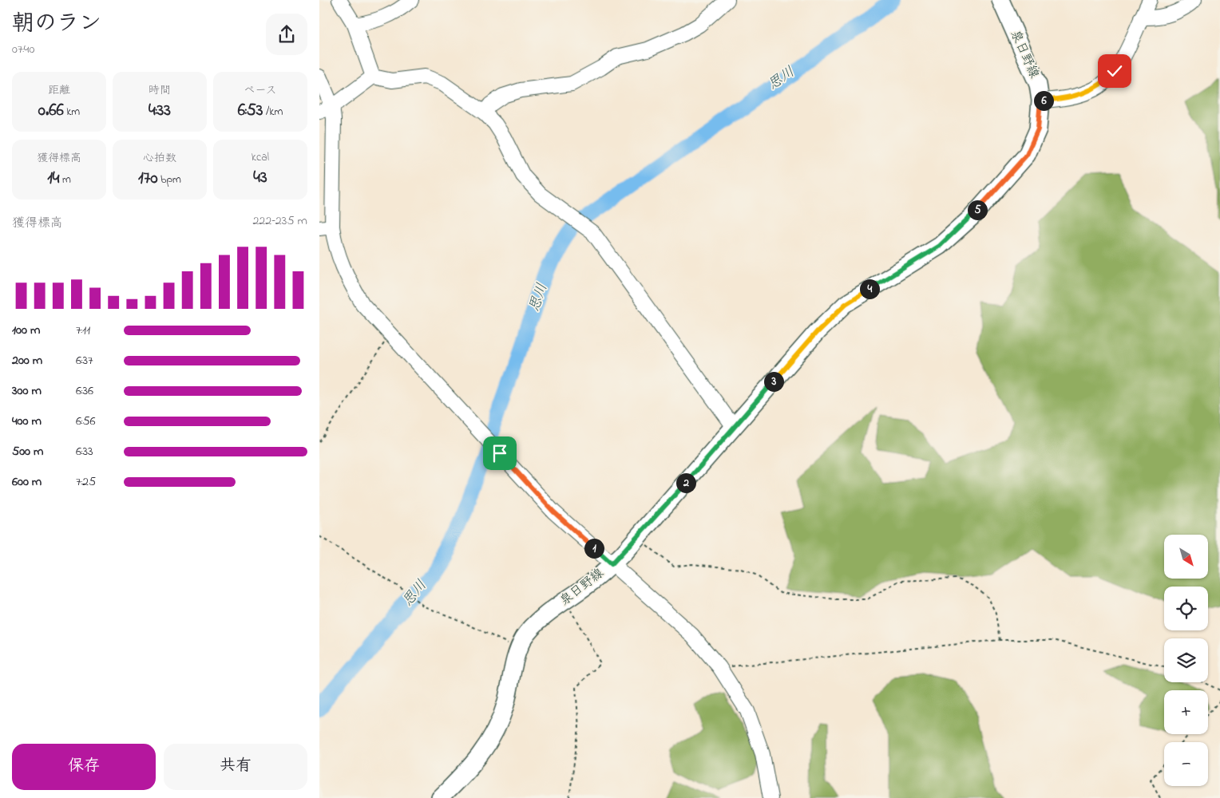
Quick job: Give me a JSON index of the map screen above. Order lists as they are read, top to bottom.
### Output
{
  "streets": {
    "main road": ["泉日野線"]
  },
  "water": ["思川"],
  "north": "bottom right",
  "page": {
    "heading": ["朝のラン", "07:40"],
    "stats": [
      ["距離", "0.66 km"],
      ["時間", "4:33"],
      ["ペース", "6:53 /km"],
      ["獲得標高", "14 m"],
      ["心拍数", "170 bpm"],
      ["kcal", "43"]
    ],
    "pins": [
      "6",
      "5",
      "4",
      "3",
      "2",
      "1"
    ],
    "chart": ["獲得標高", "222–235 m"],
    "list": [
      {
        "name": "100 m",
        "note": "7:11"
      },
      {
        "name": "200 m",
        "note": "6:37"
      },
      {
        "name": "300 m",
        "note": "6:36"
      },
      {
        "name": "400 m",
        "note": "6:56"
      },
      {
        "name": "500 m",
        "note": "6:33"
      },
      {
        "name": "600 m",
        "note": "7:25"
      }
    ],
    "map_buttons": ["+", "−"],
    "buttons": ["保存", "共有"]
  }
}
